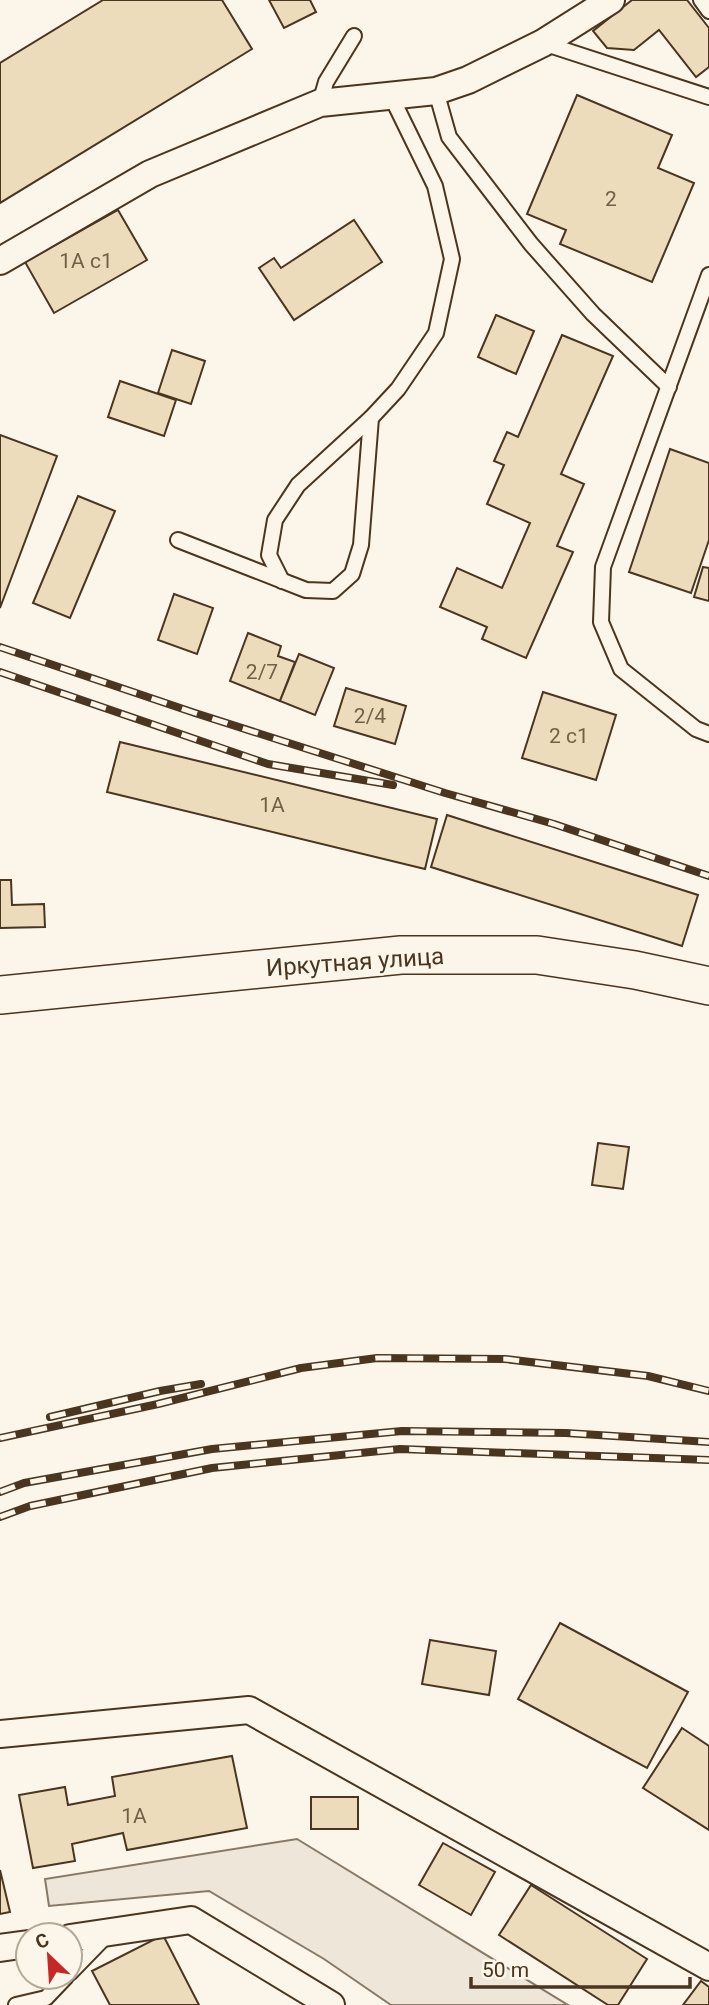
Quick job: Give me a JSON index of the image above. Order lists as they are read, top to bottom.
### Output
{
  "streets": {
    "main road": ["Иркутная улица"]
  },
  "house_numbers": [
    "2",
    "1А с1",
    "2/7",
    "2/4",
    "2 с1",
    "1А",
    "1А"
  ],
  "scale_bar": "50 m",
  "north": "top left"
}
